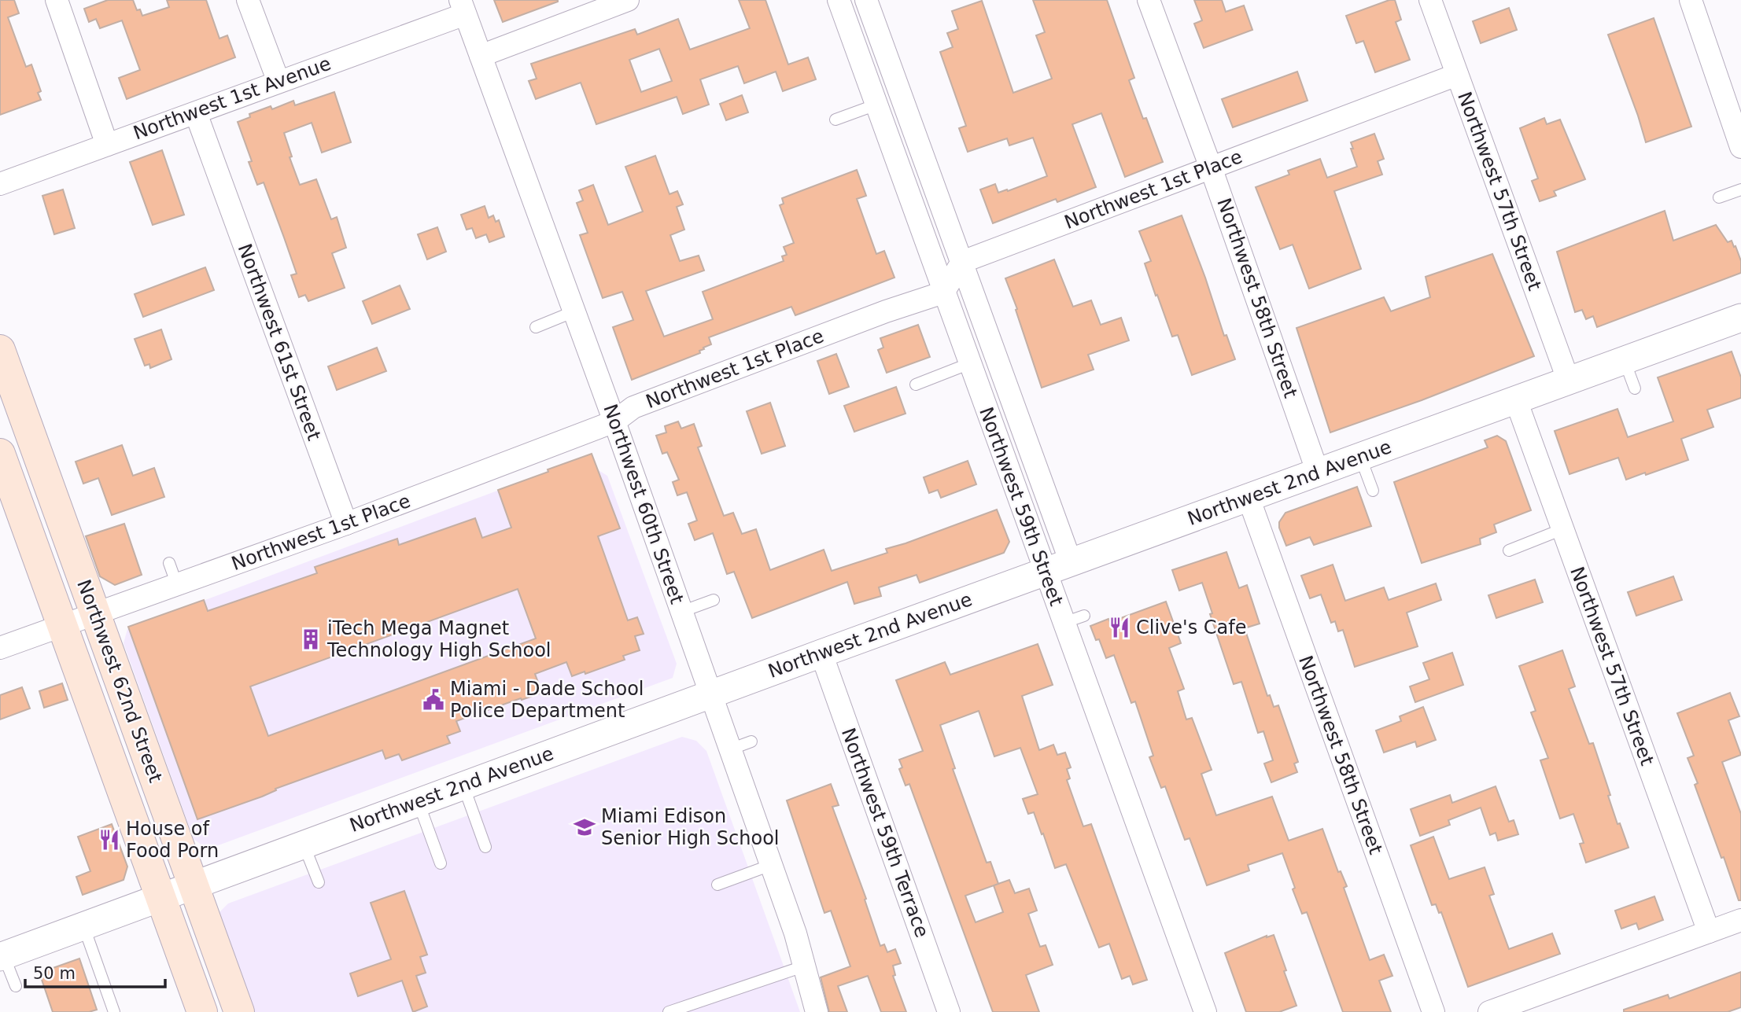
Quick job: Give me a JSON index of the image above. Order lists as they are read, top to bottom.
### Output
{
  "streets": {
    "main road": ["Northwest 62nd Street"],
    "street": [
      "Northwest 1st Avenue",
      "Northwest 1st Place",
      "Northwest 57th Street",
      "Northwest 58th Street",
      "Northwest 61st Street",
      "Northwest 2nd Avenue",
      "Northwest 60th Street",
      "Northwest 59th Street",
      "Northwest 59th Terrace"
    ]
  },
  "crossings": [
    ["Northwest 1st Avenue", "Northwest 61st Street"],
    ["Northwest 1st Avenue", "Northwest 60th Street"],
    ["Northwest 1st Place", "Northwest 57th Street"],
    ["Northwest 1st Place", "Northwest 58th Street"],
    ["Northwest 1st Place", "Northwest 61st Street"],
    ["Northwest 1st Place", "Northwest 60th Street"],
    ["Northwest 1st Place", "Northwest 59th Street"],
    ["Northwest 1st Place", "Northwest 62nd Street"],
    ["Northwest 57th Street", "Northwest 2nd Avenue"],
    ["Northwest 58th Street", "Northwest 2nd Avenue"],
    ["Northwest 2nd Avenue", "Northwest 60th Street"],
    ["Northwest 2nd Avenue", "Northwest 59th Street"],
    ["Northwest 2nd Avenue", "Northwest 62nd Street"],
    ["Northwest 2nd Avenue", "Northwest 59th Terrace"]
  ],
  "places": {
    "restaurant": ["Clive's Cafe", "House of Food Porn"],
    "building": ["iTech Mega Magnet Technology High School"],
    "public building": ["Miami - Dade School Police Department"],
    "school or university": ["Miami Edison Senior High School"]
  },
  "scale_bar": "50 m"
}
